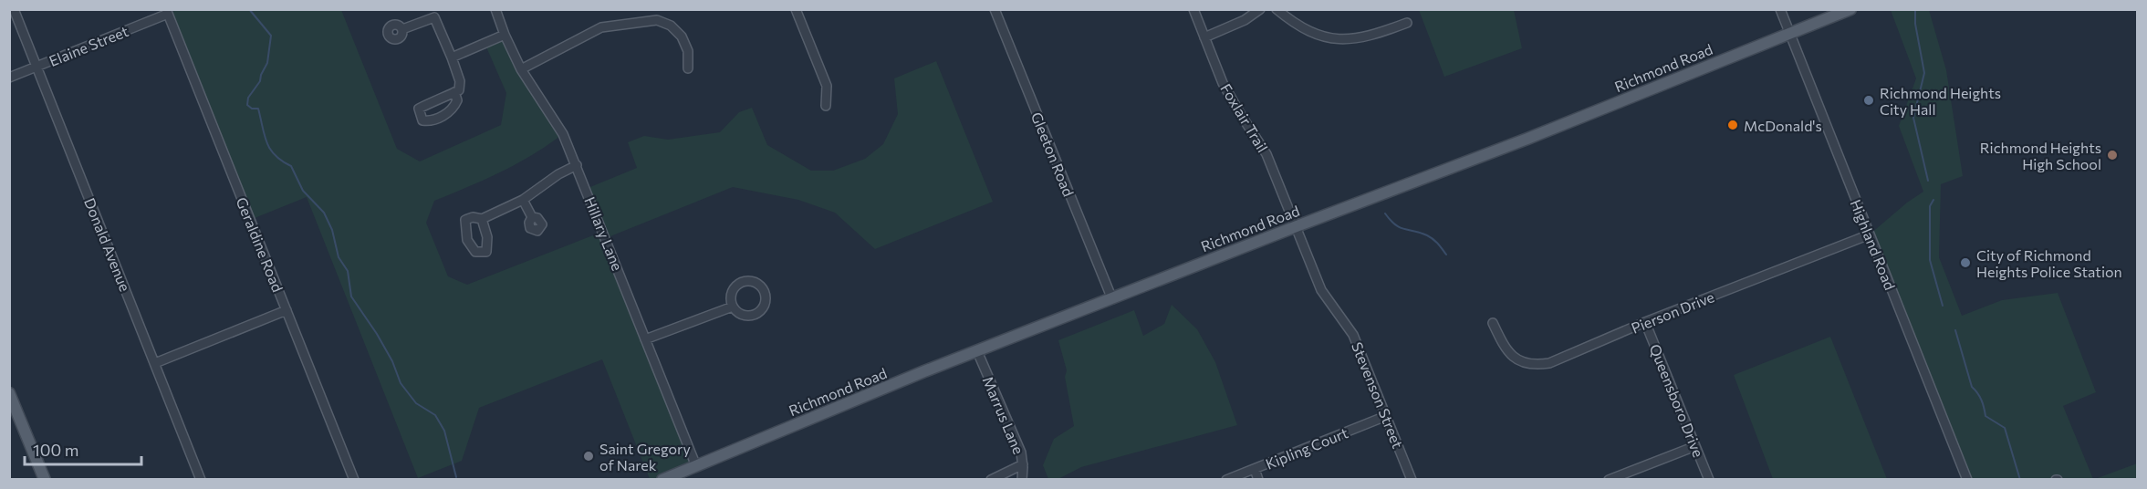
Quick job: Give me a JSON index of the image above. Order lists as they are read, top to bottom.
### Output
{
  "streets": {
    "main road": ["Richmond Road"],
    "street": [
      "Elaine Street",
      "Foxlair Trail",
      "Gleeton Road",
      "Hillary Lane",
      "Donald Avenue",
      "Geraldine Road",
      "Highland Road",
      "Pierson Drive",
      "Stevenson Street",
      "Queensboro Drive",
      "Marrus Lane",
      "Kipling Court"
    ]
  },
  "crossings": [
    ["Elaine Street", "Donald Avenue"],
    ["Elaine Street", "Geraldine Road"],
    ["Richmond Road", "Foxlair Trail"],
    ["Richmond Road", "Gleeton Road"],
    ["Richmond Road", "Hillary Lane"],
    ["Richmond Road", "Highland Road"],
    ["Richmond Road", "Stevenson Street"],
    ["Richmond Road", "Marrus Lane"],
    ["Foxlair Trail", "Stevenson Street"],
    ["Highland Road", "Pierson Drive"],
    ["Pierson Drive", "Queensboro Drive"],
    ["Stevenson Street", "Kipling Court"]
  ],
  "places": [
    "Richmond Heights City Hall",
    "McDonald's",
    "Richmond Heights High School",
    "City of Richmond Heights Police Station",
    "Saint Gregory of Narek"
  ],
  "scale_bar": "100 m"
}
